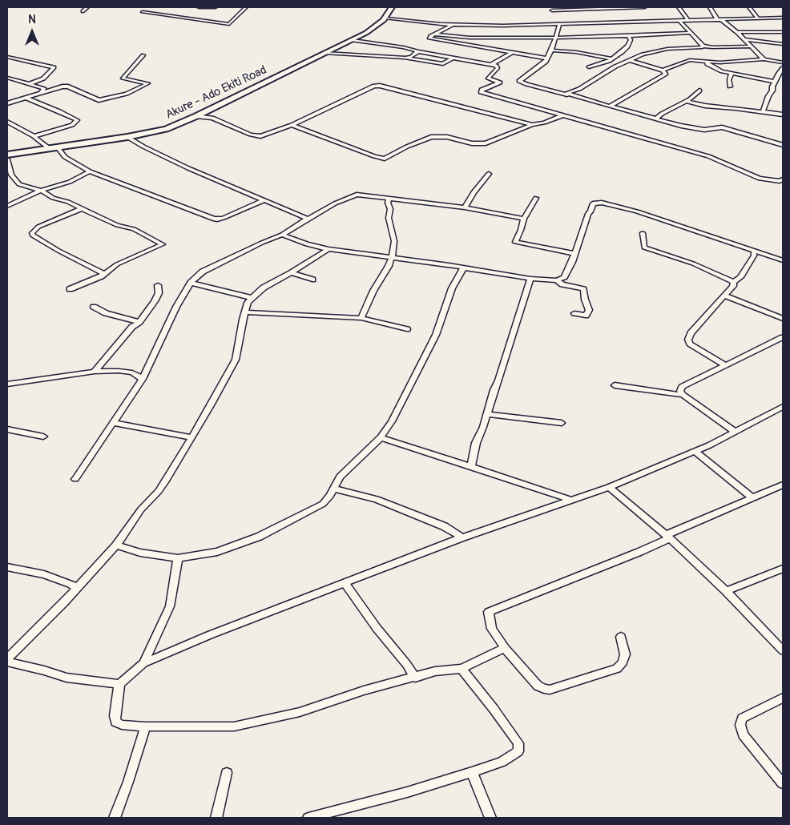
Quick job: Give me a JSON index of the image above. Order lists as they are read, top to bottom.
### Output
{
  "streets": {
    "main road": ["Akure - Ado Ekiti Road"]
  },
  "north": "top"
}
